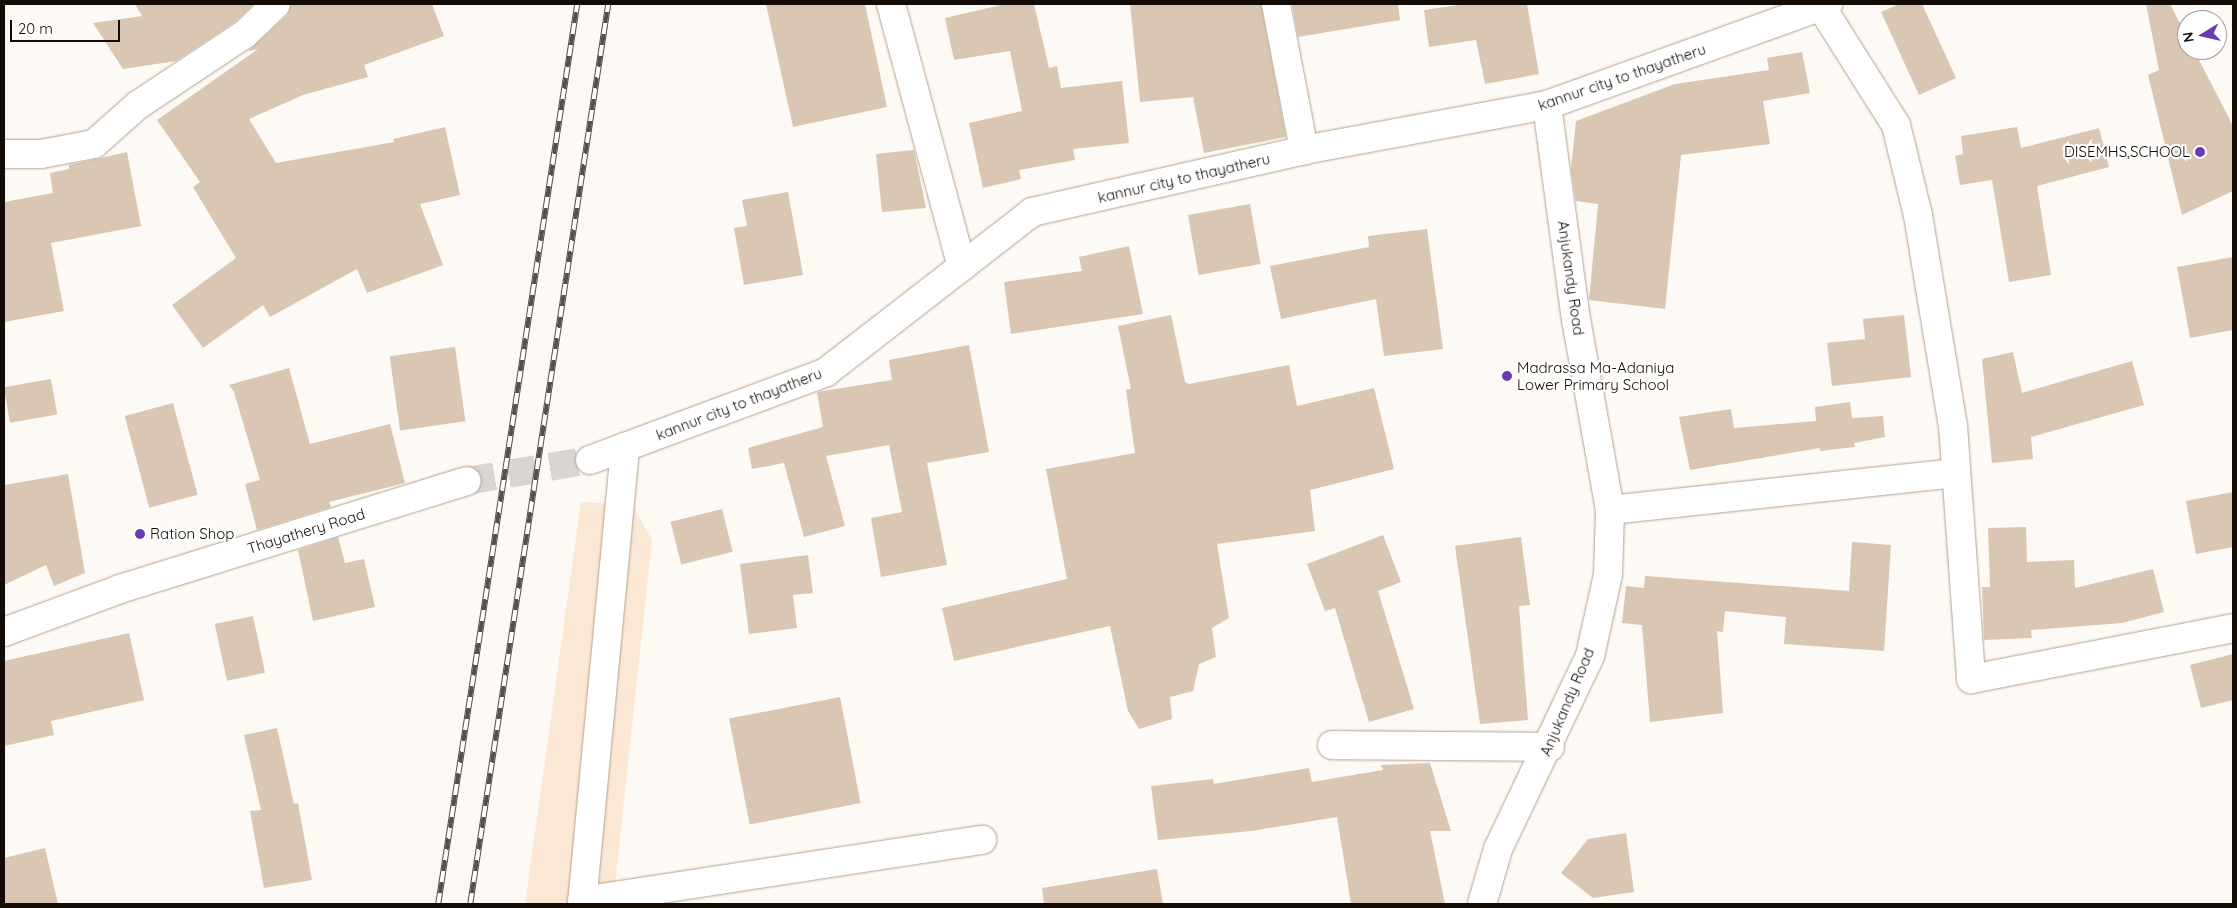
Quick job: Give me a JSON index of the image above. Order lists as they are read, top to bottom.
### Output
{
  "streets": {
    "street": ["kannur city to thayatheru", "Anjukandy Road", "Thayathery Road"]
  },
  "crossings": [
    ["kannur city to thayatheru", "Anjukandy Road"]
  ],
  "places": ["DISEMHS,SCHOOL", "Madrassa Ma-Adaniya Lower Primary School", "Ration Shop"],
  "scale_bar": "20 m",
  "north": "left"
}
